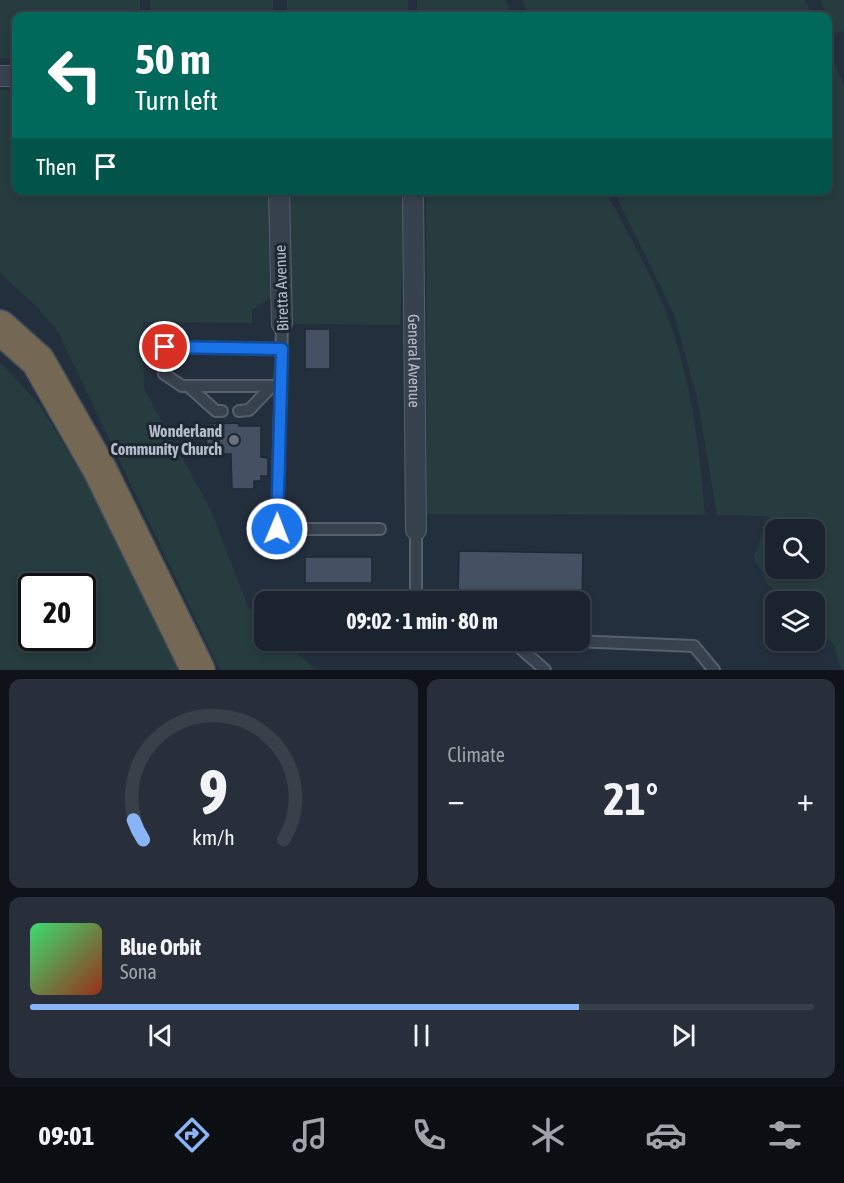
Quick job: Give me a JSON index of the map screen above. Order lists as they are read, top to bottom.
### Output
{
  "streets": {
    "street": ["Biretta Avenue", "General Avenue"]
  },
  "places": ["Wonderland Community Church"],
  "page": {
    "turn": ["50 m", "Turn left"],
    "then": "Then",
    "limit": "20",
    "trip": "09:02 · 1 min · 80 m",
    "tile": "Climate",
    "heat": ["−", "21°", "+"],
    "song": ["Blue Orbit", "Sona"],
    "tabs": "09:01",
    "gauge": ["9", "km/h"]
  }
}
